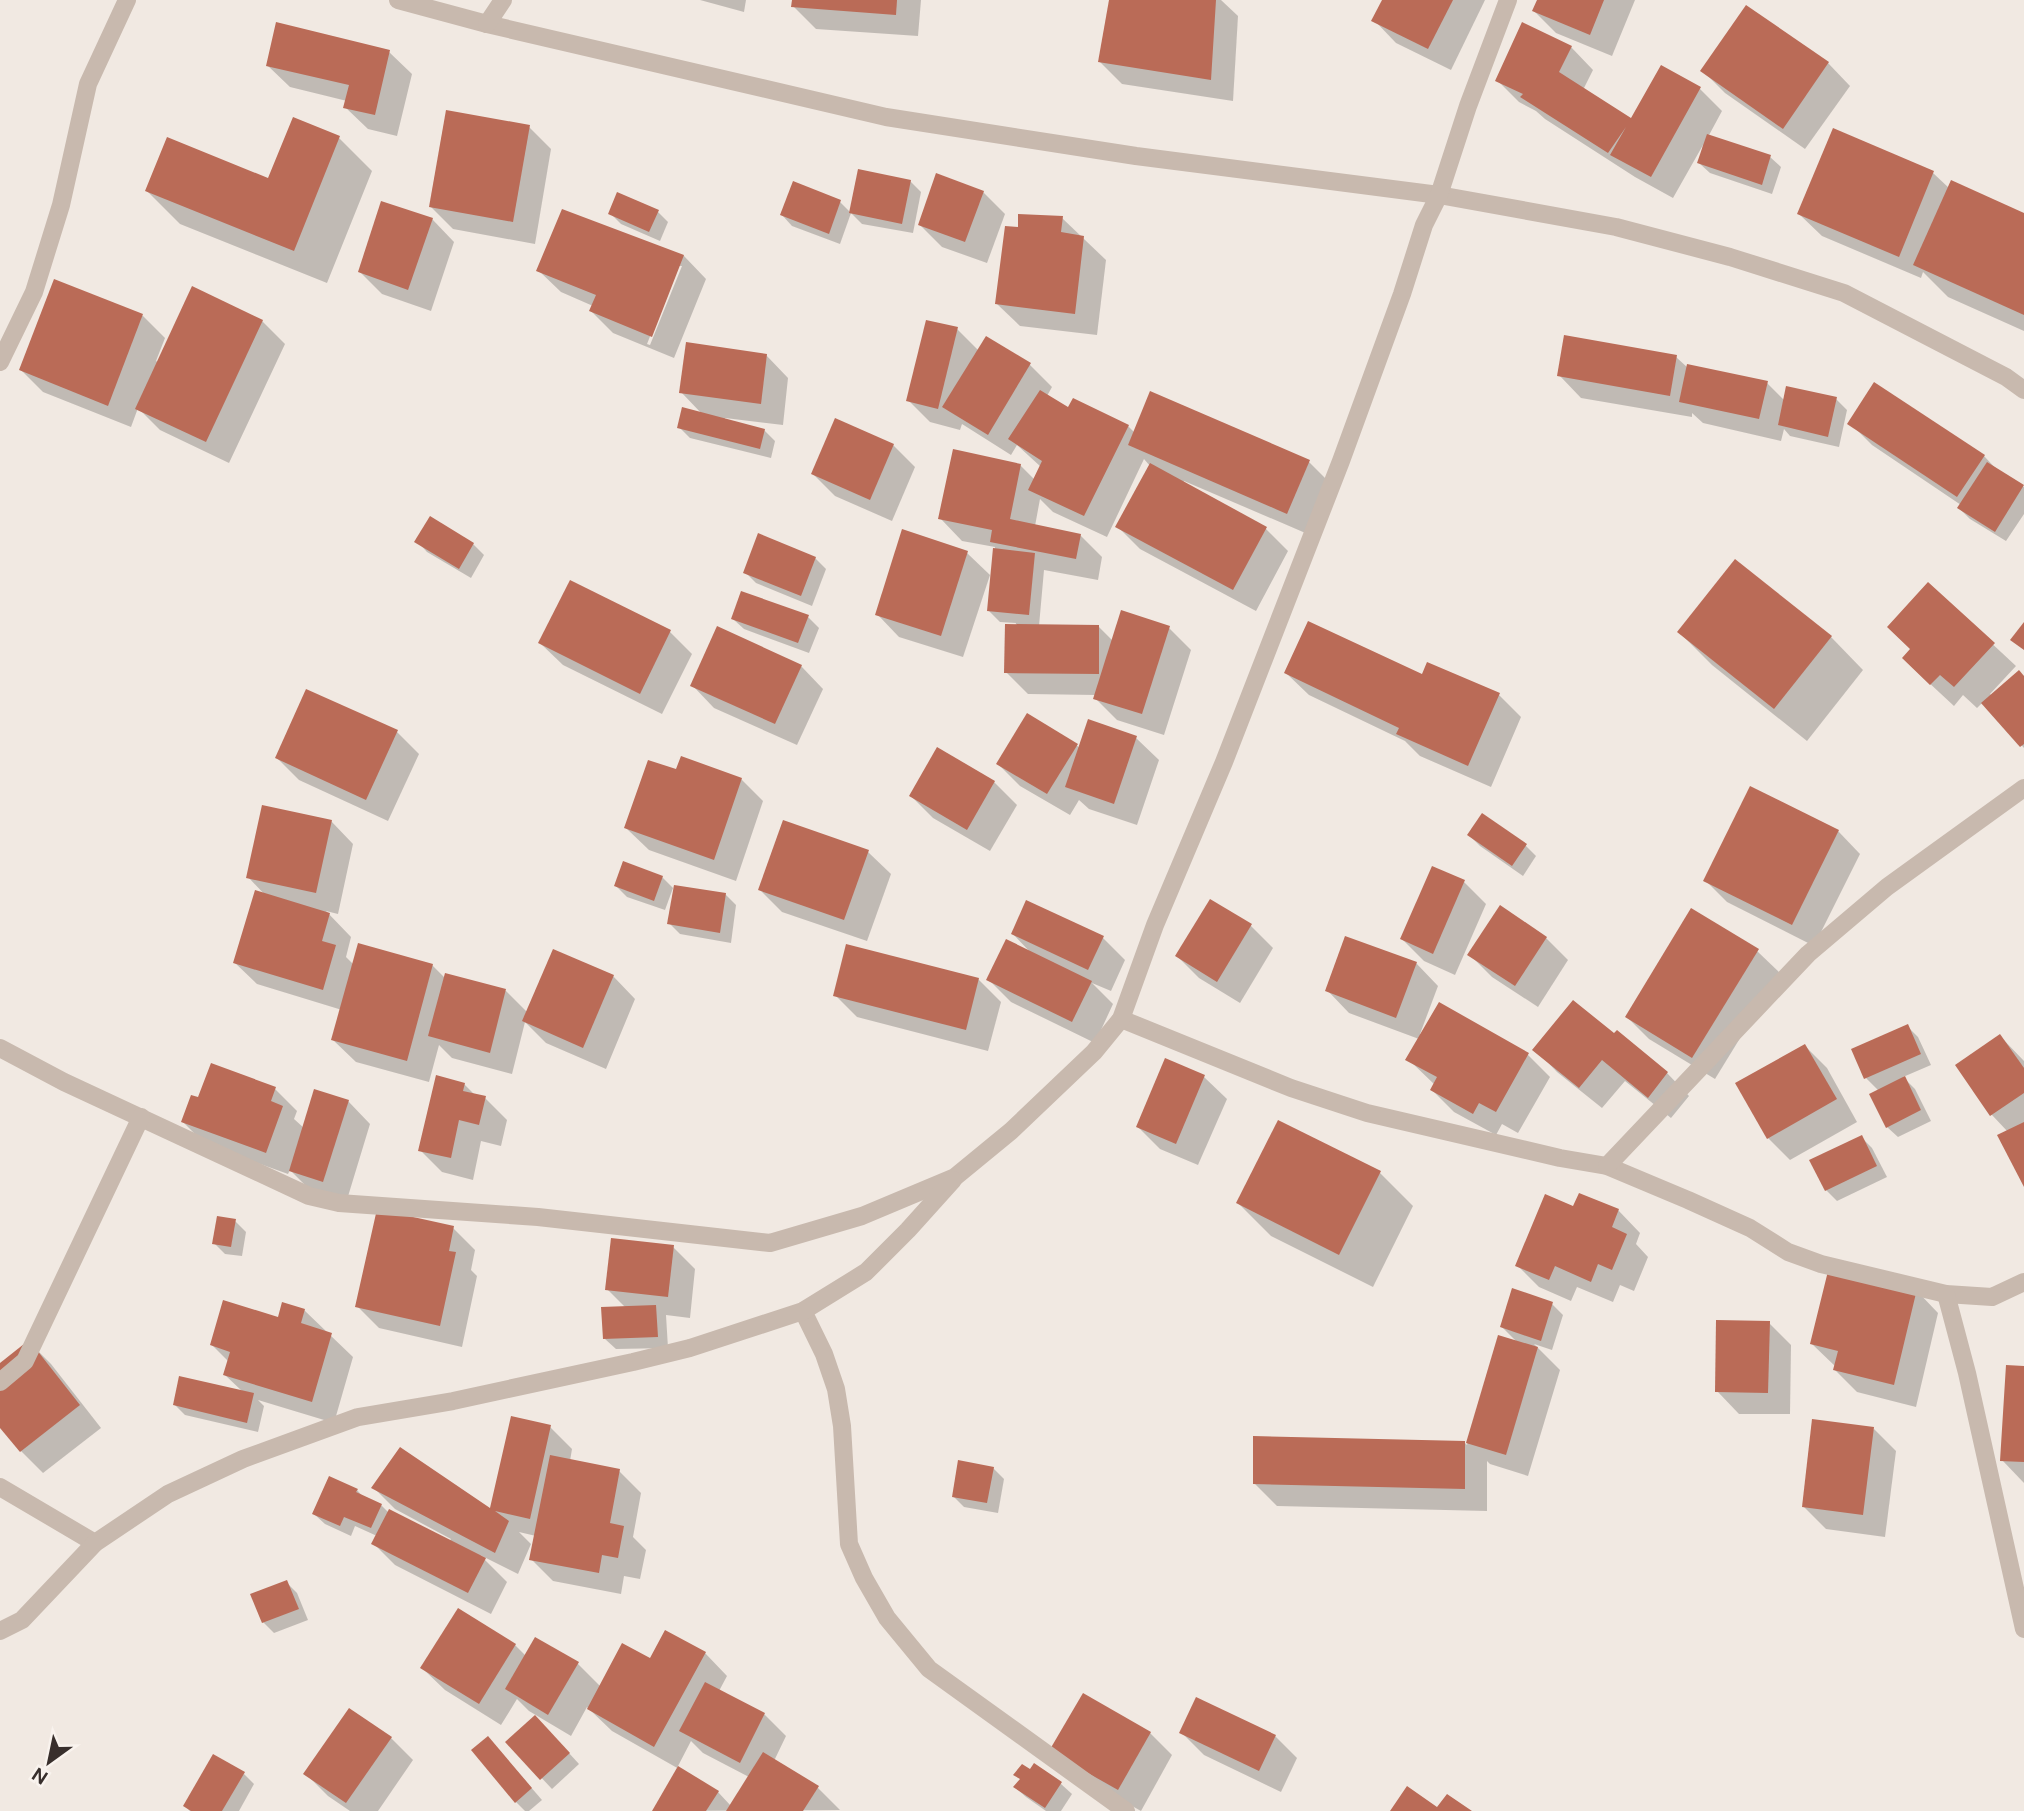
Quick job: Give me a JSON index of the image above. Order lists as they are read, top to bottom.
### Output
{
  "north": "bottom left"
}
